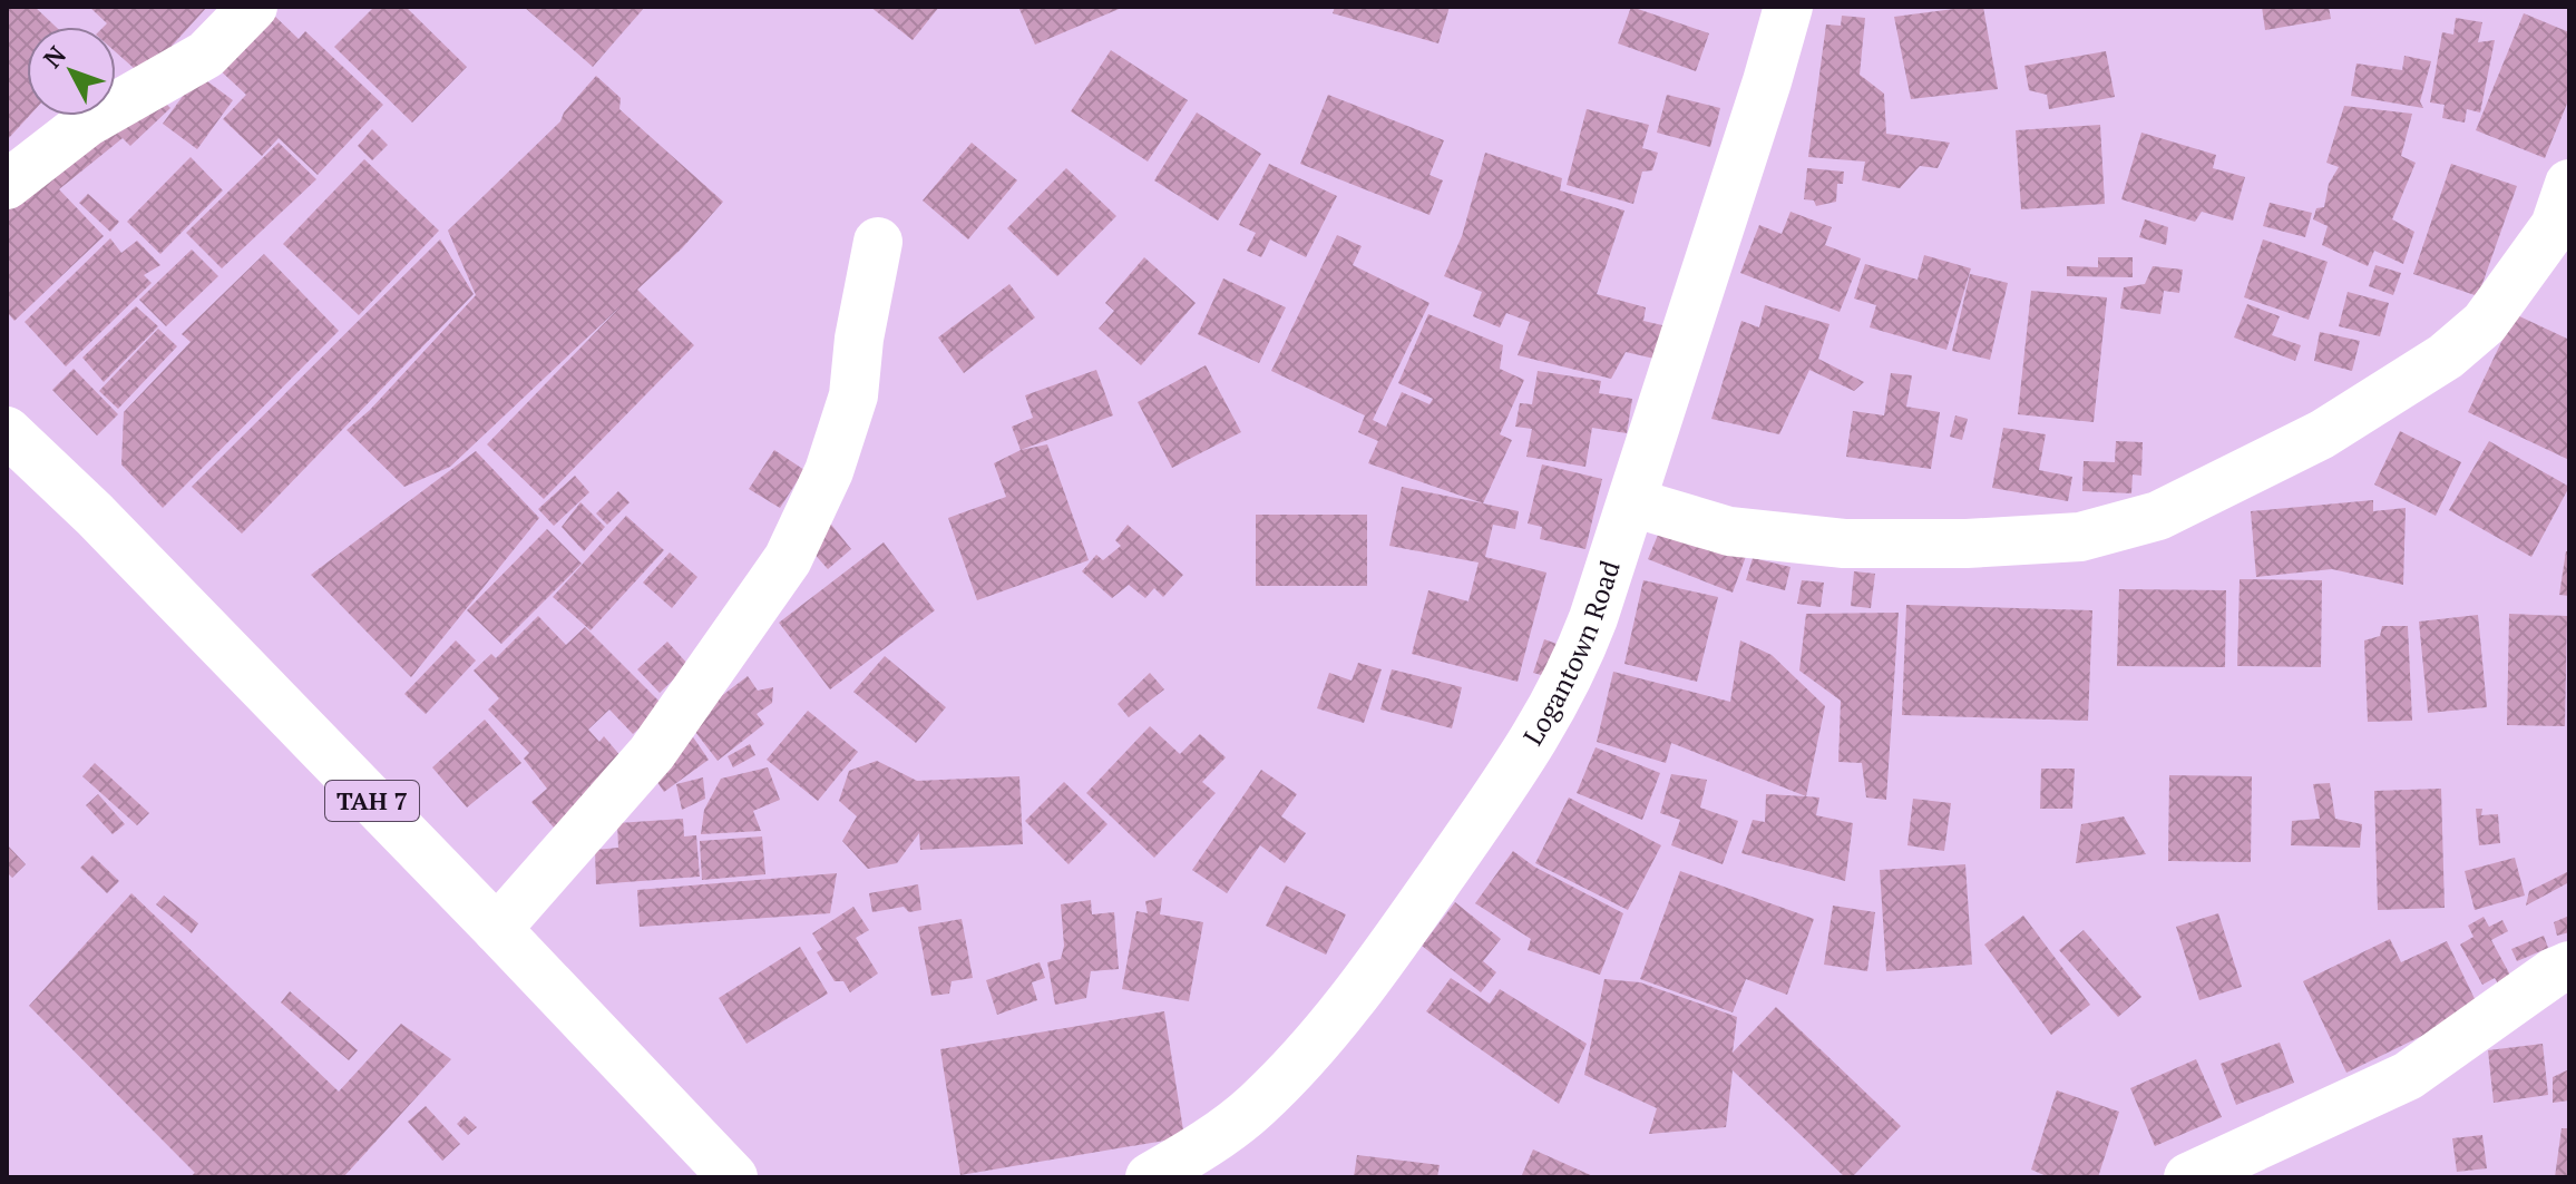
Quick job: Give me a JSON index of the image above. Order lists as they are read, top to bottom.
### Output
{
  "streets": {
    "main road": ["Logantown Road", "TAH 7"]
  },
  "north": "top left"
}
